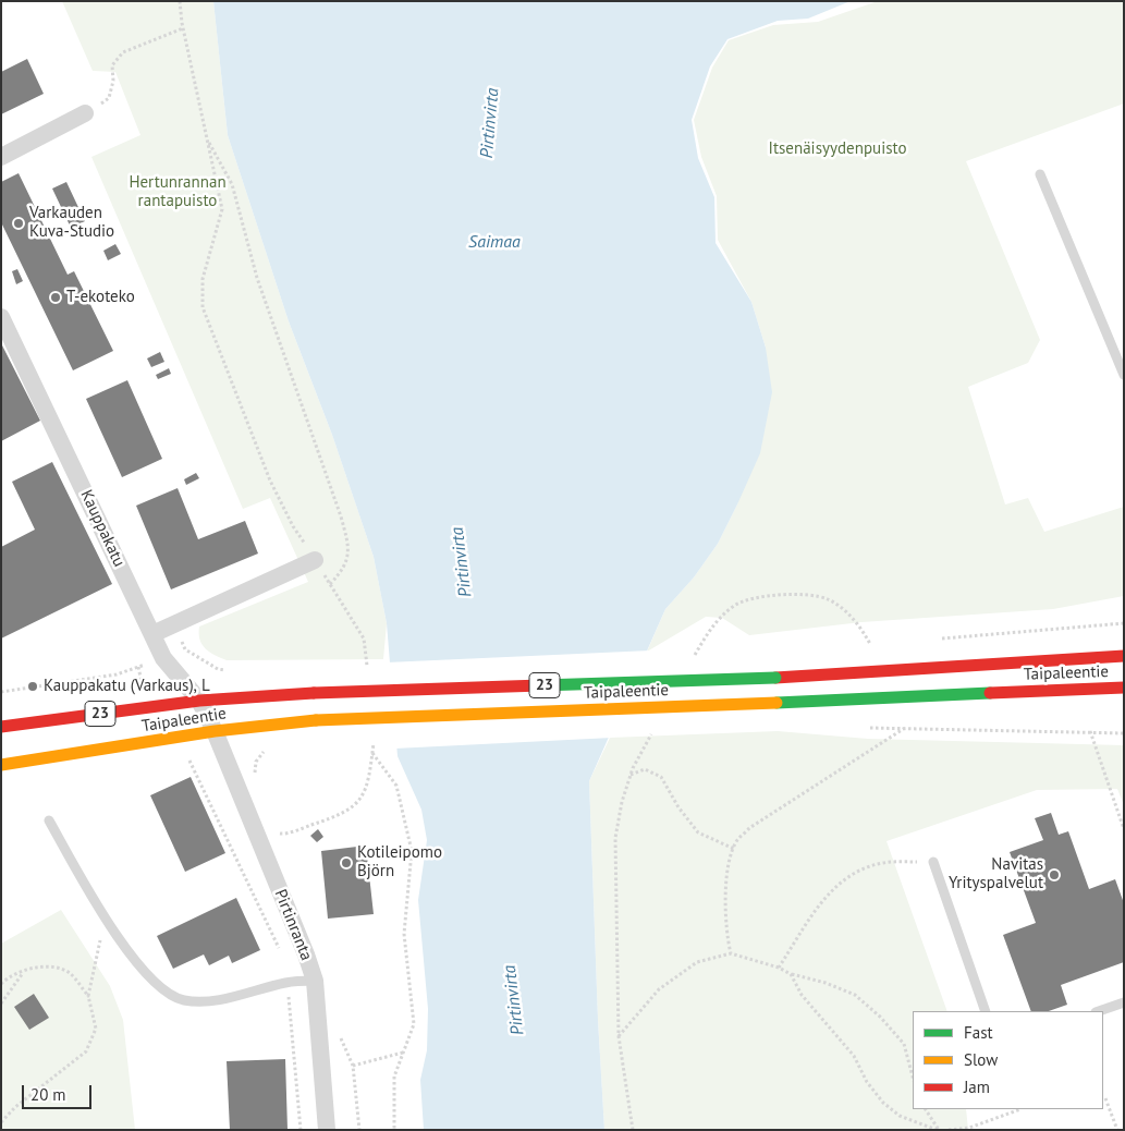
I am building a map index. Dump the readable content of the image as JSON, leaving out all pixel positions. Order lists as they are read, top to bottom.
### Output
{
  "streets": {
    "highway": ["Taipaleentie", "23"],
    "street": ["Kauppakatu", "Pirtinranta"]
  },
  "crossings": [
    ["Kauppakatu", "Taipaleentie"],
    ["Kauppakatu", "Pirtinranta"],
    ["Taipaleentie", "Pirtinranta"]
  ],
  "water": ["Pirtinvirta", "Saimaa"],
  "parks": ["Itsenäisyydenpuisto", "Hertunrannan rantapuisto"],
  "places": [
    "Varkauden Kuva-Studio",
    "T-ekoteko",
    "Kauppakatu (Varkaus), L",
    "Kotileipomo Björn",
    "Navitas Yrityspalvelut"
  ],
  "legend": ["Fast", "Slow", "Jam"],
  "scale_bar": "20 m"
}
